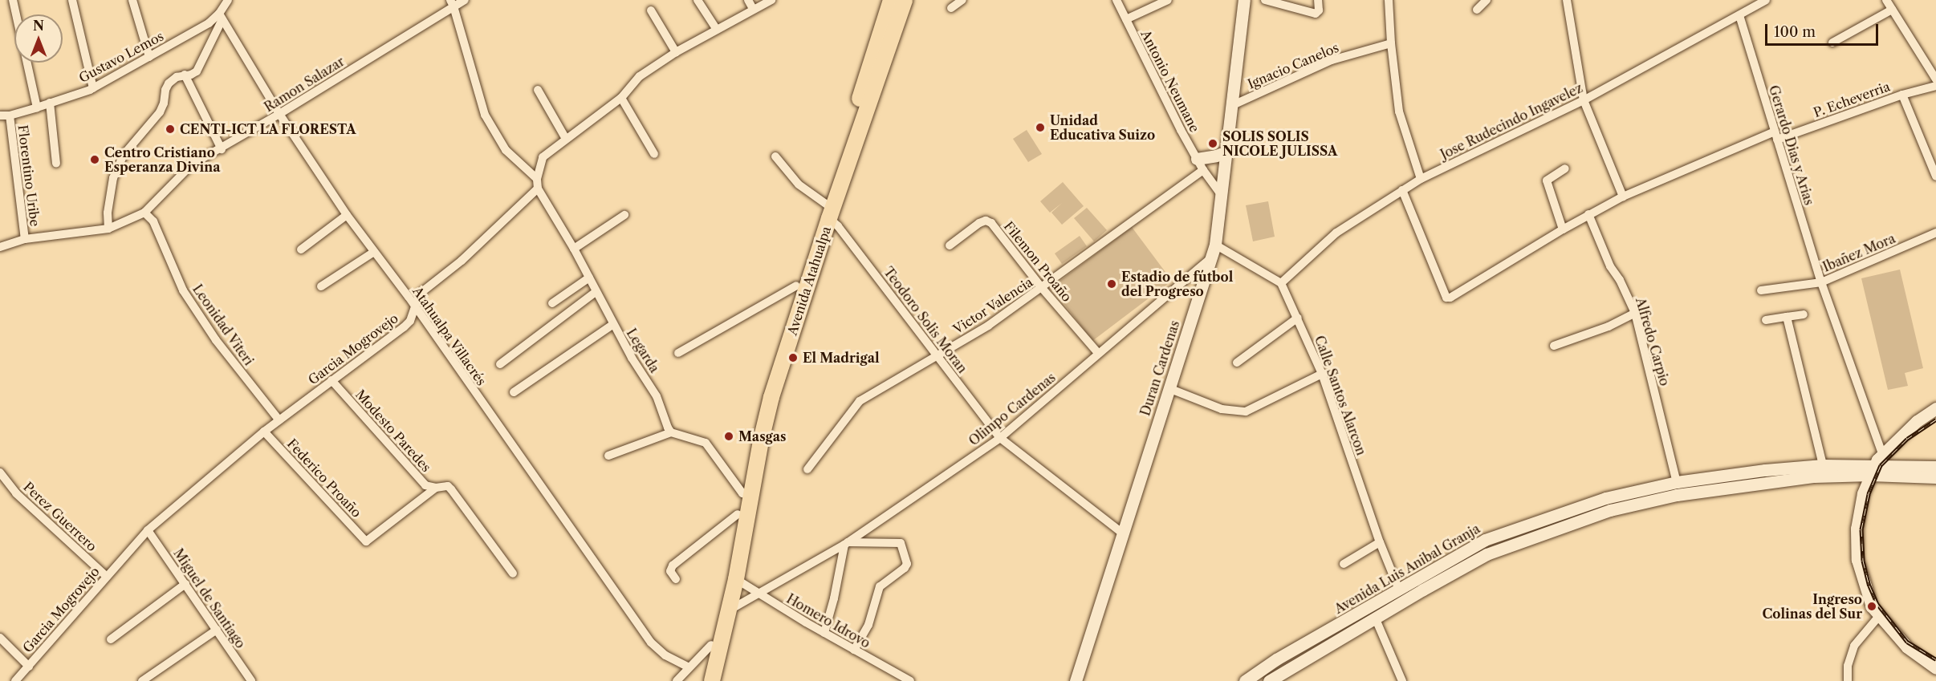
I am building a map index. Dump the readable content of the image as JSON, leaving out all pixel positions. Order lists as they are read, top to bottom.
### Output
{
  "streets": {
    "highway": ["Avenida Atahualpa"],
    "main road": ["Duran Cardenas", "Avenida Luis Anibal Granja"],
    "street": [
      "Gustavo Lemos",
      "Ignacio Canelos",
      "Antonio Neumane",
      "Ramon Salazar",
      "P. Echeverria",
      "Jose Rudecindo Ingavelez",
      "Gerardo Dias y Arias",
      "Florentino Uribe",
      "Ibañez Mora",
      "Filemon Proaño",
      "Victor Valencia",
      "Teodoro Solis Moran",
      "Leonidad Viteri",
      "Atahualpa Villacrés",
      "Alfredo Carpio",
      "Garcia Mogrovejo",
      "Legarda",
      "Calle Santos Alarcon",
      "Olimpo Cardenas",
      "Modesto Paredes",
      "Federico Proaño",
      "Perez Guerrero",
      "Miguel de Santiago",
      "Homero Idrovo"
    ]
  },
  "crossings": [
    ["Gustavo Lemos", "Florentino Uribe"],
    ["Gustavo Lemos", "Atahualpa Villacrés"],
    ["Ignacio Canelos", "Duran Cardenas"],
    ["Antonio Neumane", "Victor Valencia"],
    ["Antonio Neumane", "Duran Cardenas"],
    ["Ramon Salazar", "Florentino Uribe"],
    ["Ramon Salazar", "Leonidad Viteri"],
    ["Ramon Salazar", "Atahualpa Villacrés"],
    ["P. Echeverria", "Jose Rudecindo Ingavelez"],
    ["P. Echeverria", "Gerardo Dias y Arias"],
    ["P. Echeverria", "Alfredo Carpio"],
    ["Jose Rudecindo Ingavelez", "Gerardo Dias y Arias"],
    ["Jose Rudecindo Ingavelez", "Calle Santos Alarcon"],
    ["Gerardo Dias y Arias", "Ibañez Mora"],
    ["Filemon Proaño", "Victor Valencia"],
    ["Filemon Proaño", "Olimpo Cardenas"],
    ["Avenida Atahualpa", "Teodoro Solis Moran"],
    ["Avenida Atahualpa", "Olimpo Cardenas"],
    ["Avenida Atahualpa", "Homero Idrovo"],
    ["Victor Valencia", "Teodoro Solis Moran"],
    ["Teodoro Solis Moran", "Duran Cardenas"],
    ["Teodoro Solis Moran", "Olimpo Cardenas"],
    ["Leonidad Viteri", "Garcia Mogrovejo"],
    ["Atahualpa Villacrés", "Garcia Mogrovejo"],
    ["Alfredo Carpio", "Avenida Luis Anibal Granja"],
    ["Garcia Mogrovejo", "Legarda"],
    ["Garcia Mogrovejo", "Modesto Paredes"],
    ["Garcia Mogrovejo", "Federico Proaño"],
    ["Garcia Mogrovejo", "Perez Guerrero"],
    ["Garcia Mogrovejo", "Miguel de Santiago"],
    ["Duran Cardenas", "Olimpo Cardenas"],
    ["Calle Santos Alarcon", "Avenida Luis Anibal Granja"],
    ["Olimpo Cardenas", "Homero Idrovo"],
    ["Modesto Paredes", "Federico Proaño"]
  ],
  "places": [
    "Unidad Educativa Suizo",
    "CENTI-ICT LA FLORESTA",
    "SOLIS SOLIS NICOLE JULISSA",
    "Centro Cristiano Esperanza Divina",
    "Estadio de fútbol del Progreso",
    "El Madrigal",
    "Masgas",
    "Ingreso Colinas del Sur"
  ],
  "scale_bar": "100 m",
  "north": "top"
}
